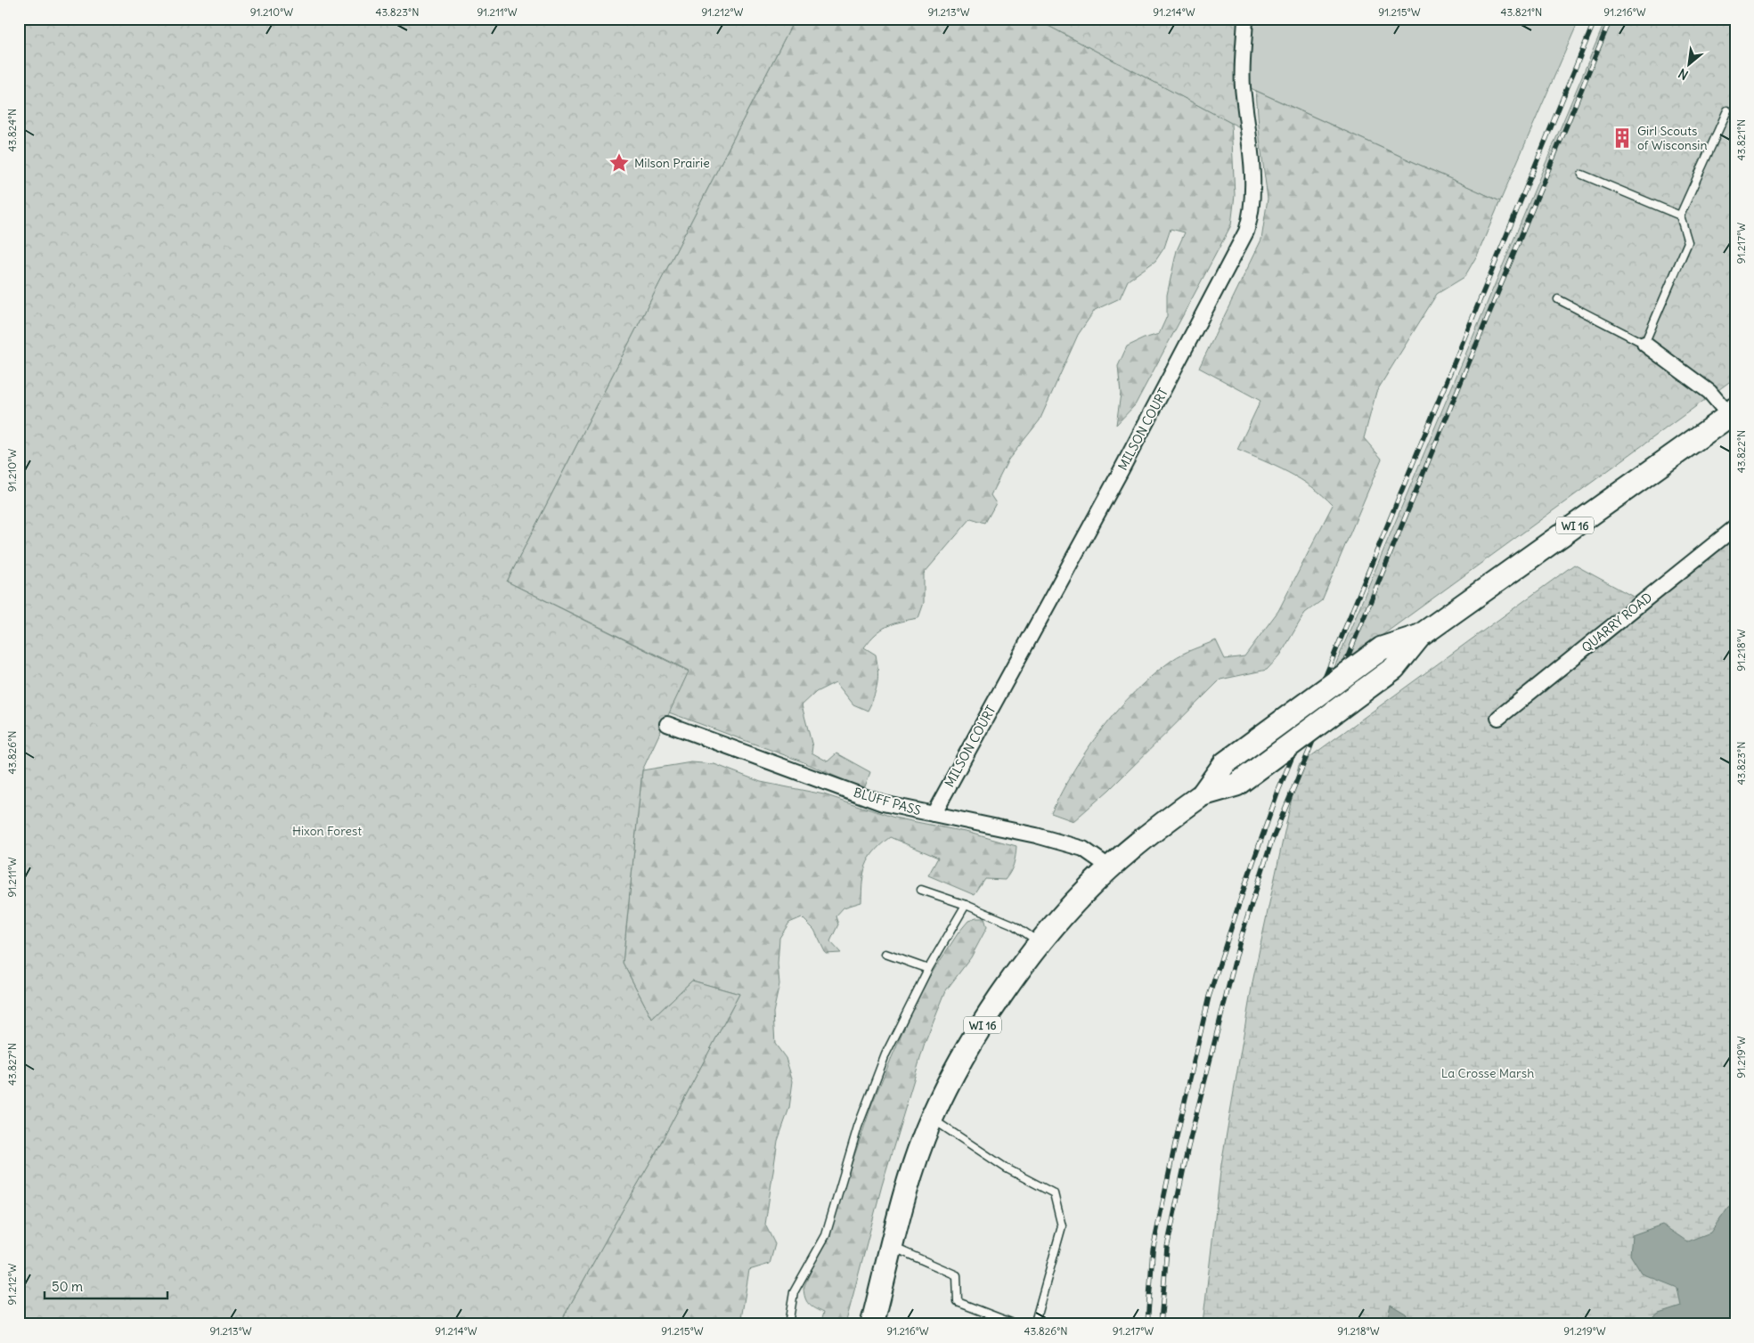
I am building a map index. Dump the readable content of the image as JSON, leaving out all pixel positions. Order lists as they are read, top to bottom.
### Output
{
  "streets": {
    "main road": ["WI 16"],
    "street": ["MILSON COURT", "QUARRY ROAD", "BLUFF PASS"]
  },
  "crossings": [
    ["MILSON COURT", "BLUFF PASS"],
    ["WI 16", "BLUFF PASS"]
  ],
  "parks": ["Hixon Forest", "La Crosse Marsh"],
  "places": {
    "building": ["Girl Scouts of Wisconsin"],
    "place": ["Milson Prairie"]
  },
  "scale_bar": "50 m",
  "north": "bottom left",
  "coordinates": [
    "91.210°W",
    "43.823°N",
    "91.211°W",
    "91.212°W",
    "91.213°W",
    "91.214°W",
    "91.215°W",
    "43.821°N",
    "91.216°W",
    "43.824°N",
    "91.217°W",
    "43.822°N",
    "91.218°W",
    "43.826°N",
    "91.219°W",
    "43.827°N"
  ]
}
